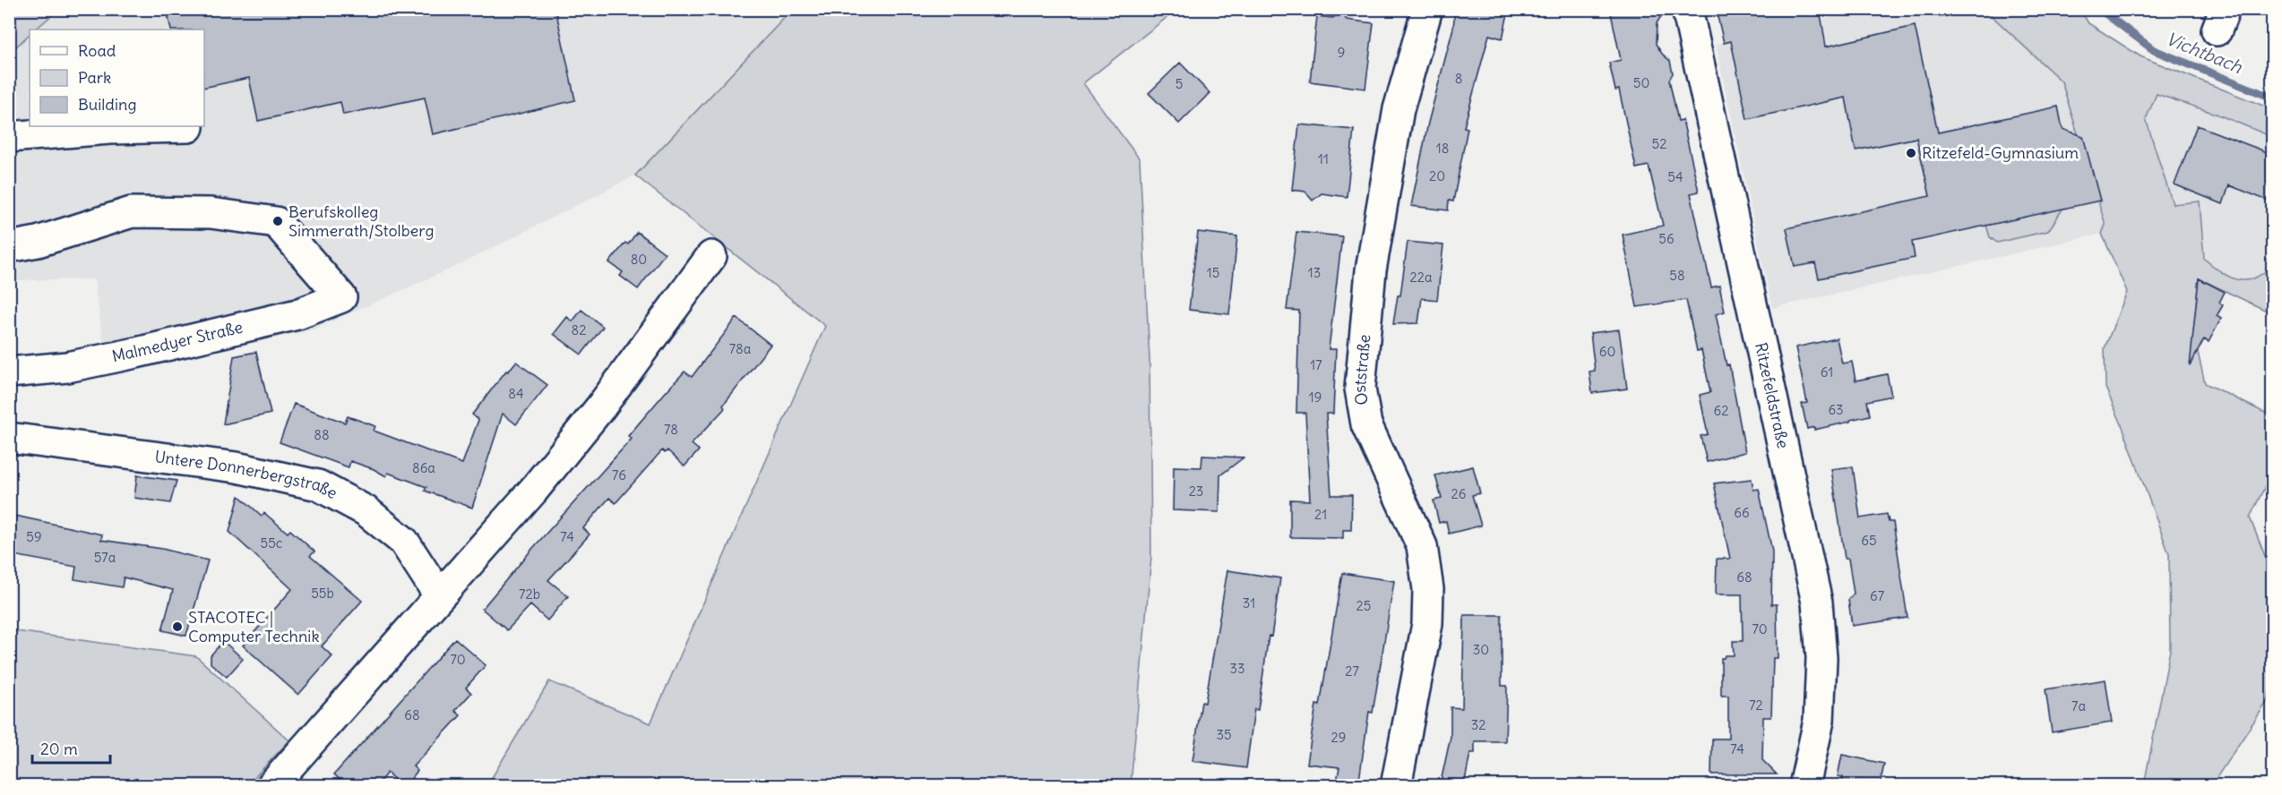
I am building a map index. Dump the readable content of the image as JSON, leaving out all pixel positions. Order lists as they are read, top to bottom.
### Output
{
  "streets": {
    "street": [
      "Malmedyer Straße",
      "Oststraße",
      "Ritzefeldstraße",
      "Untere Donnerbergstraße"
    ]
  },
  "water": ["Vichtbach"],
  "places": ["Ritzefeld-Gymnasium", "Berufskolleg Simmerath/Stolberg", "STACOTEC | Computer Technik"],
  "house_numbers": [
    "9",
    "8",
    "50",
    "5",
    "52",
    "18",
    "11",
    "20",
    "54",
    "56",
    "80",
    "15",
    "13",
    "58",
    "22a",
    "82",
    "78a",
    "60",
    "17",
    "61",
    "84",
    "19",
    "63",
    "62",
    "78",
    "88",
    "86a",
    "76",
    "23",
    "26",
    "66",
    "21",
    "59",
    "74",
    "65",
    "55c",
    "57a",
    "68",
    "55b",
    "72b",
    "67",
    "31",
    "25",
    "70",
    "30",
    "70",
    "33",
    "27",
    "72",
    "7a",
    "68",
    "32",
    "35",
    "29",
    "74"
  ],
  "legend": ["Road", "Park", "Building"],
  "scale_bar": "20 m"
}
